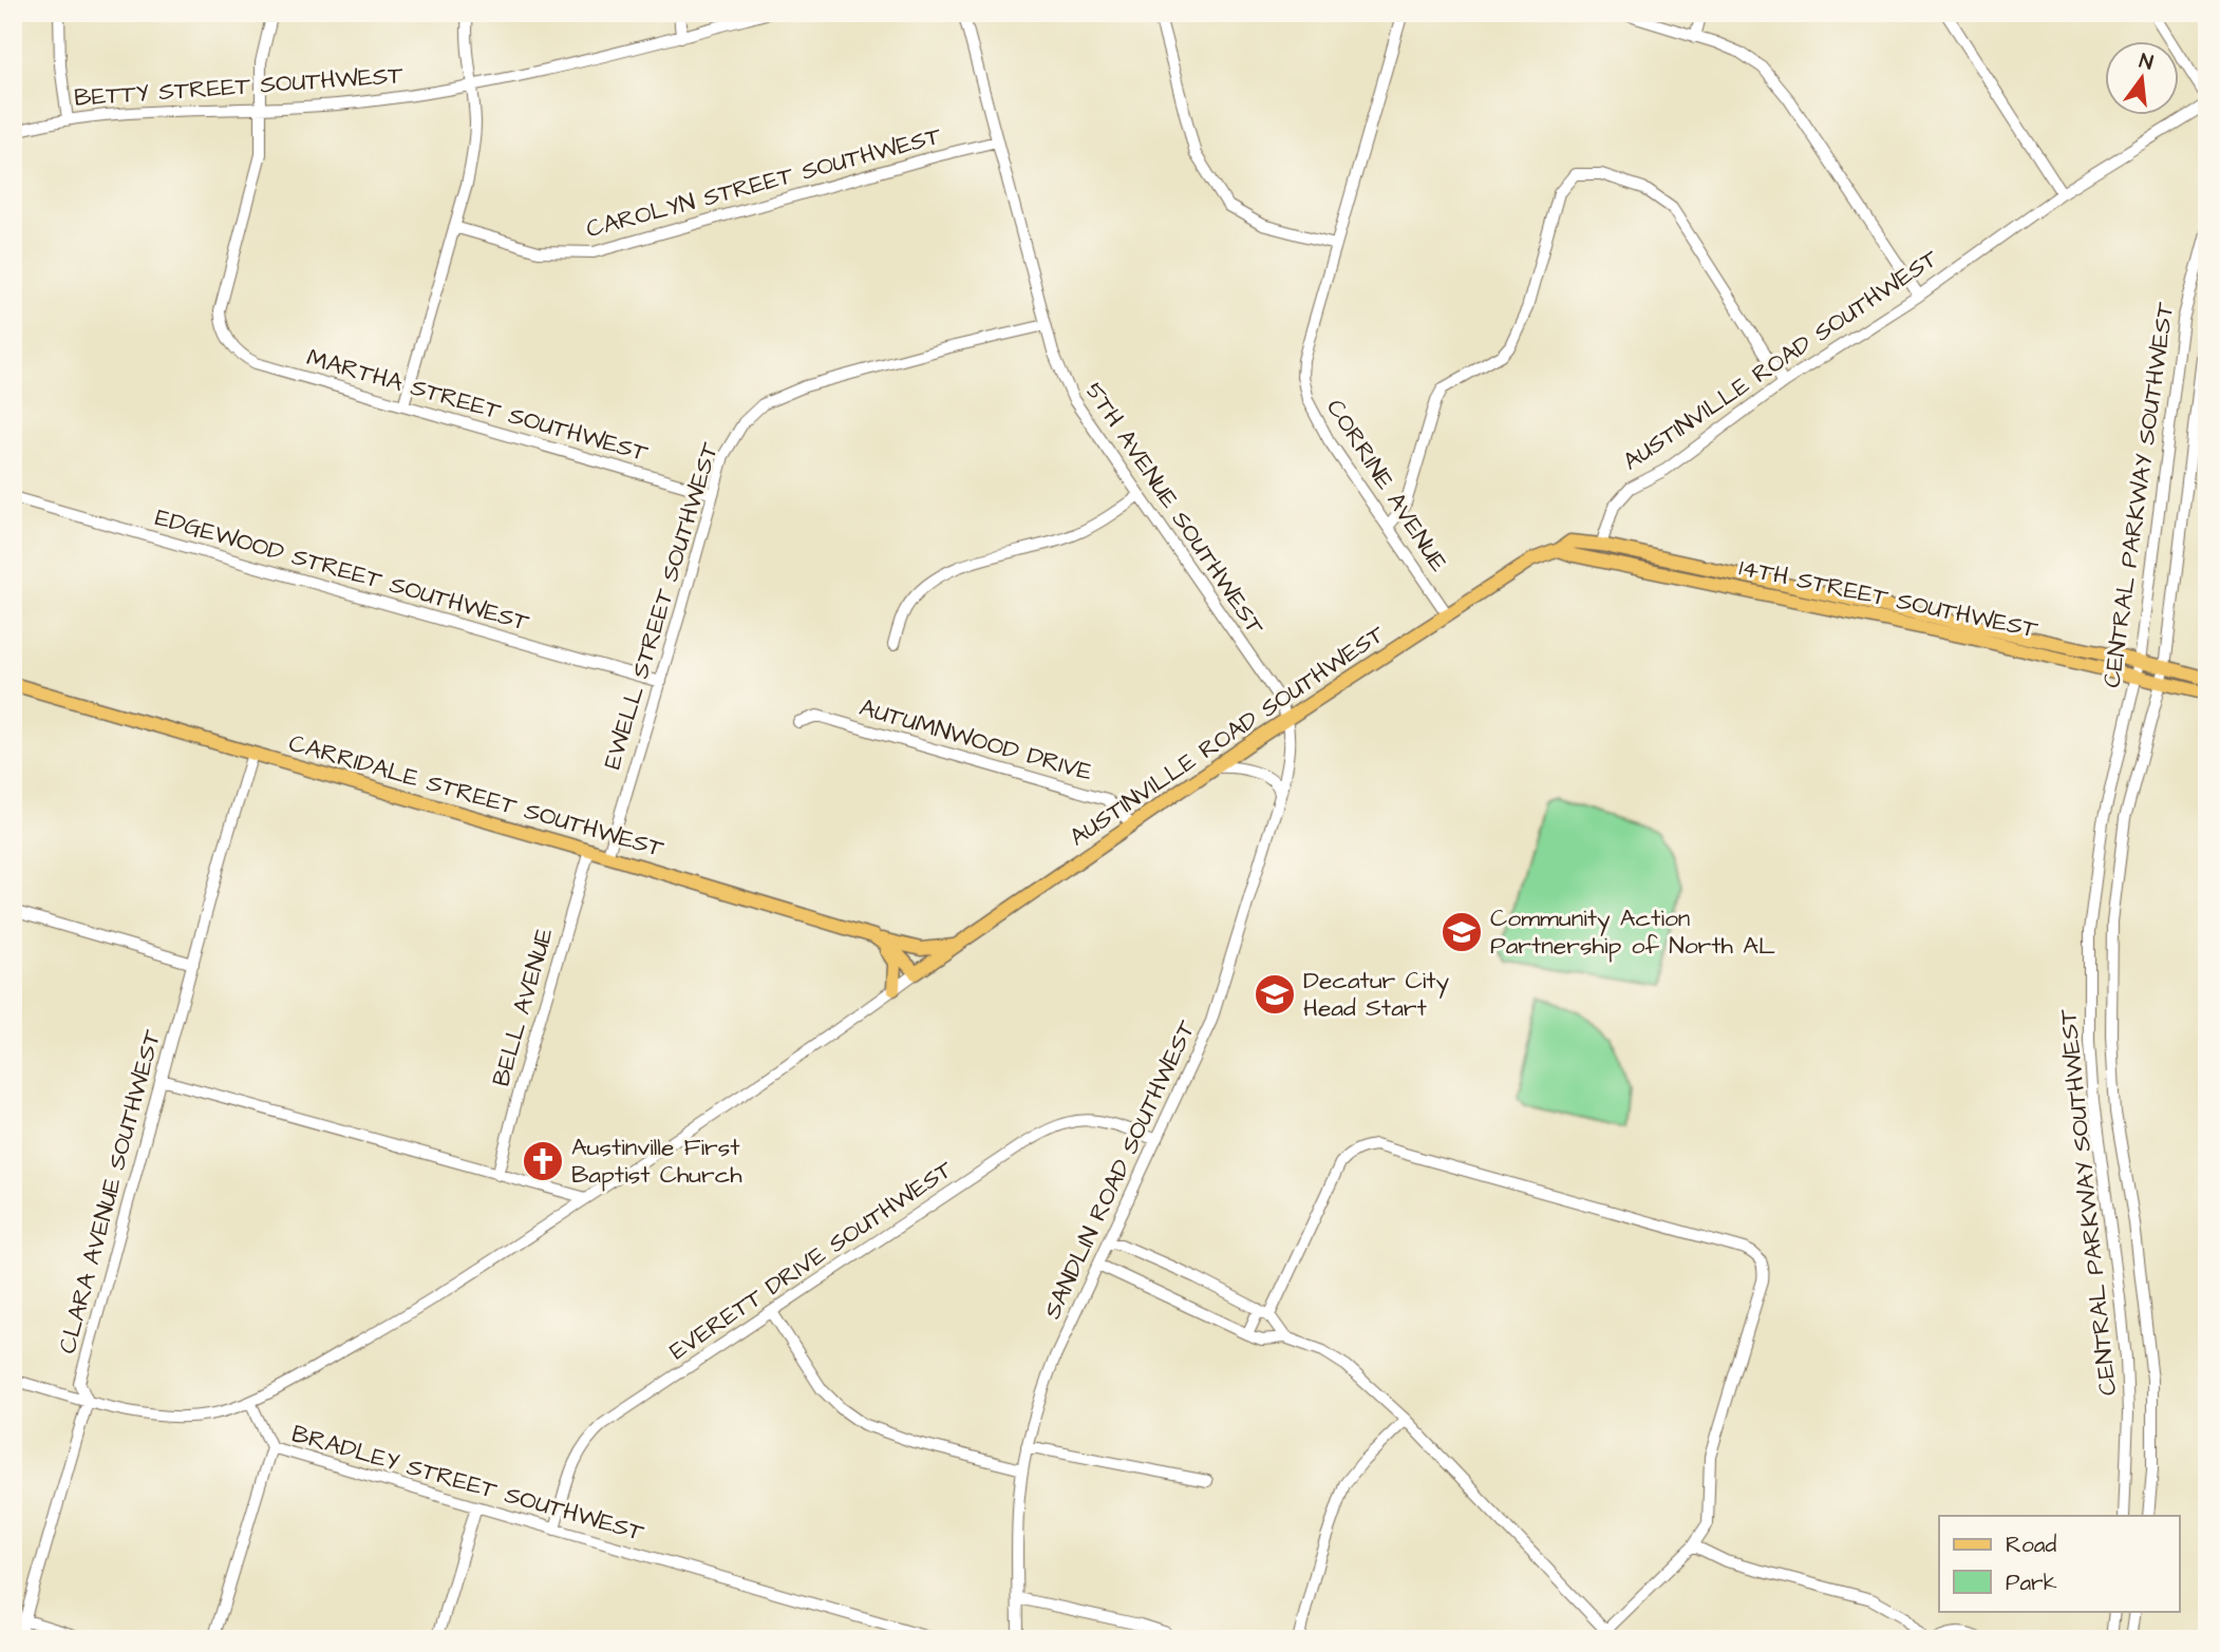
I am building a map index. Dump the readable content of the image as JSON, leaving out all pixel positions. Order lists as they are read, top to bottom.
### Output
{
  "streets": {
    "main road": ["AUSTINVILLE ROAD SOUTHWEST", "14TH STREET SOUTHWEST", "CARRIDALE STREET SOUTHWEST"],
    "street": [
      "BETTY STREET SOUTHWEST",
      "CAROLYN STREET SOUTHWEST",
      "MARTHA STREET SOUTHWEST",
      "CORRINE AVENUE",
      "CENTRAL PARKWAY SOUTHWEST",
      "5TH AVENUE SOUTHWEST",
      "EDGEWOOD STREET SOUTHWEST",
      "EWELL STREET SOUTHWEST",
      "AUTUMNWOOD DRIVE",
      "BELL AVENUE",
      "SANDLIN ROAD SOUTHWEST",
      "CLARA AVENUE SOUTHWEST",
      "EVERETT DRIVE SOUTHWEST",
      "BRADLEY STREET SOUTHWEST"
    ]
  },
  "crossings": [
    ["BETTY STREET SOUTHWEST", "MARTHA STREET SOUTHWEST"],
    ["CAROLYN STREET SOUTHWEST", "5TH AVENUE SOUTHWEST"],
    ["AUSTINVILLE ROAD SOUTHWEST", "CORRINE AVENUE"],
    ["AUSTINVILLE ROAD SOUTHWEST", "5TH AVENUE SOUTHWEST"],
    ["AUSTINVILLE ROAD SOUTHWEST", "14TH STREET SOUTHWEST"],
    ["AUSTINVILLE ROAD SOUTHWEST", "AUTUMNWOOD DRIVE"],
    ["AUSTINVILLE ROAD SOUTHWEST", "CARRIDALE STREET SOUTHWEST"],
    ["AUSTINVILLE ROAD SOUTHWEST", "SANDLIN ROAD SOUTHWEST"],
    ["AUSTINVILLE ROAD SOUTHWEST", "BRADLEY STREET SOUTHWEST"],
    ["MARTHA STREET SOUTHWEST", "EWELL STREET SOUTHWEST"],
    ["CENTRAL PARKWAY SOUTHWEST", "14TH STREET SOUTHWEST"],
    ["5TH AVENUE SOUTHWEST", "EWELL STREET SOUTHWEST"],
    ["5TH AVENUE SOUTHWEST", "SANDLIN ROAD SOUTHWEST"],
    ["EDGEWOOD STREET SOUTHWEST", "EWELL STREET SOUTHWEST"],
    ["EWELL STREET SOUTHWEST", "CARRIDALE STREET SOUTHWEST"],
    ["CARRIDALE STREET SOUTHWEST", "BELL AVENUE"],
    ["CARRIDALE STREET SOUTHWEST", "CLARA AVENUE SOUTHWEST"],
    ["SANDLIN ROAD SOUTHWEST", "EVERETT DRIVE SOUTHWEST"],
    ["EVERETT DRIVE SOUTHWEST", "BRADLEY STREET SOUTHWEST"]
  ],
  "places": {
    "school or university": ["Community Action Partnership of North AL", "Decatur City Head Start"],
    "church": ["Austinville First Baptist Church"]
  },
  "legend": ["Road", "Park"],
  "north": "top"
}
